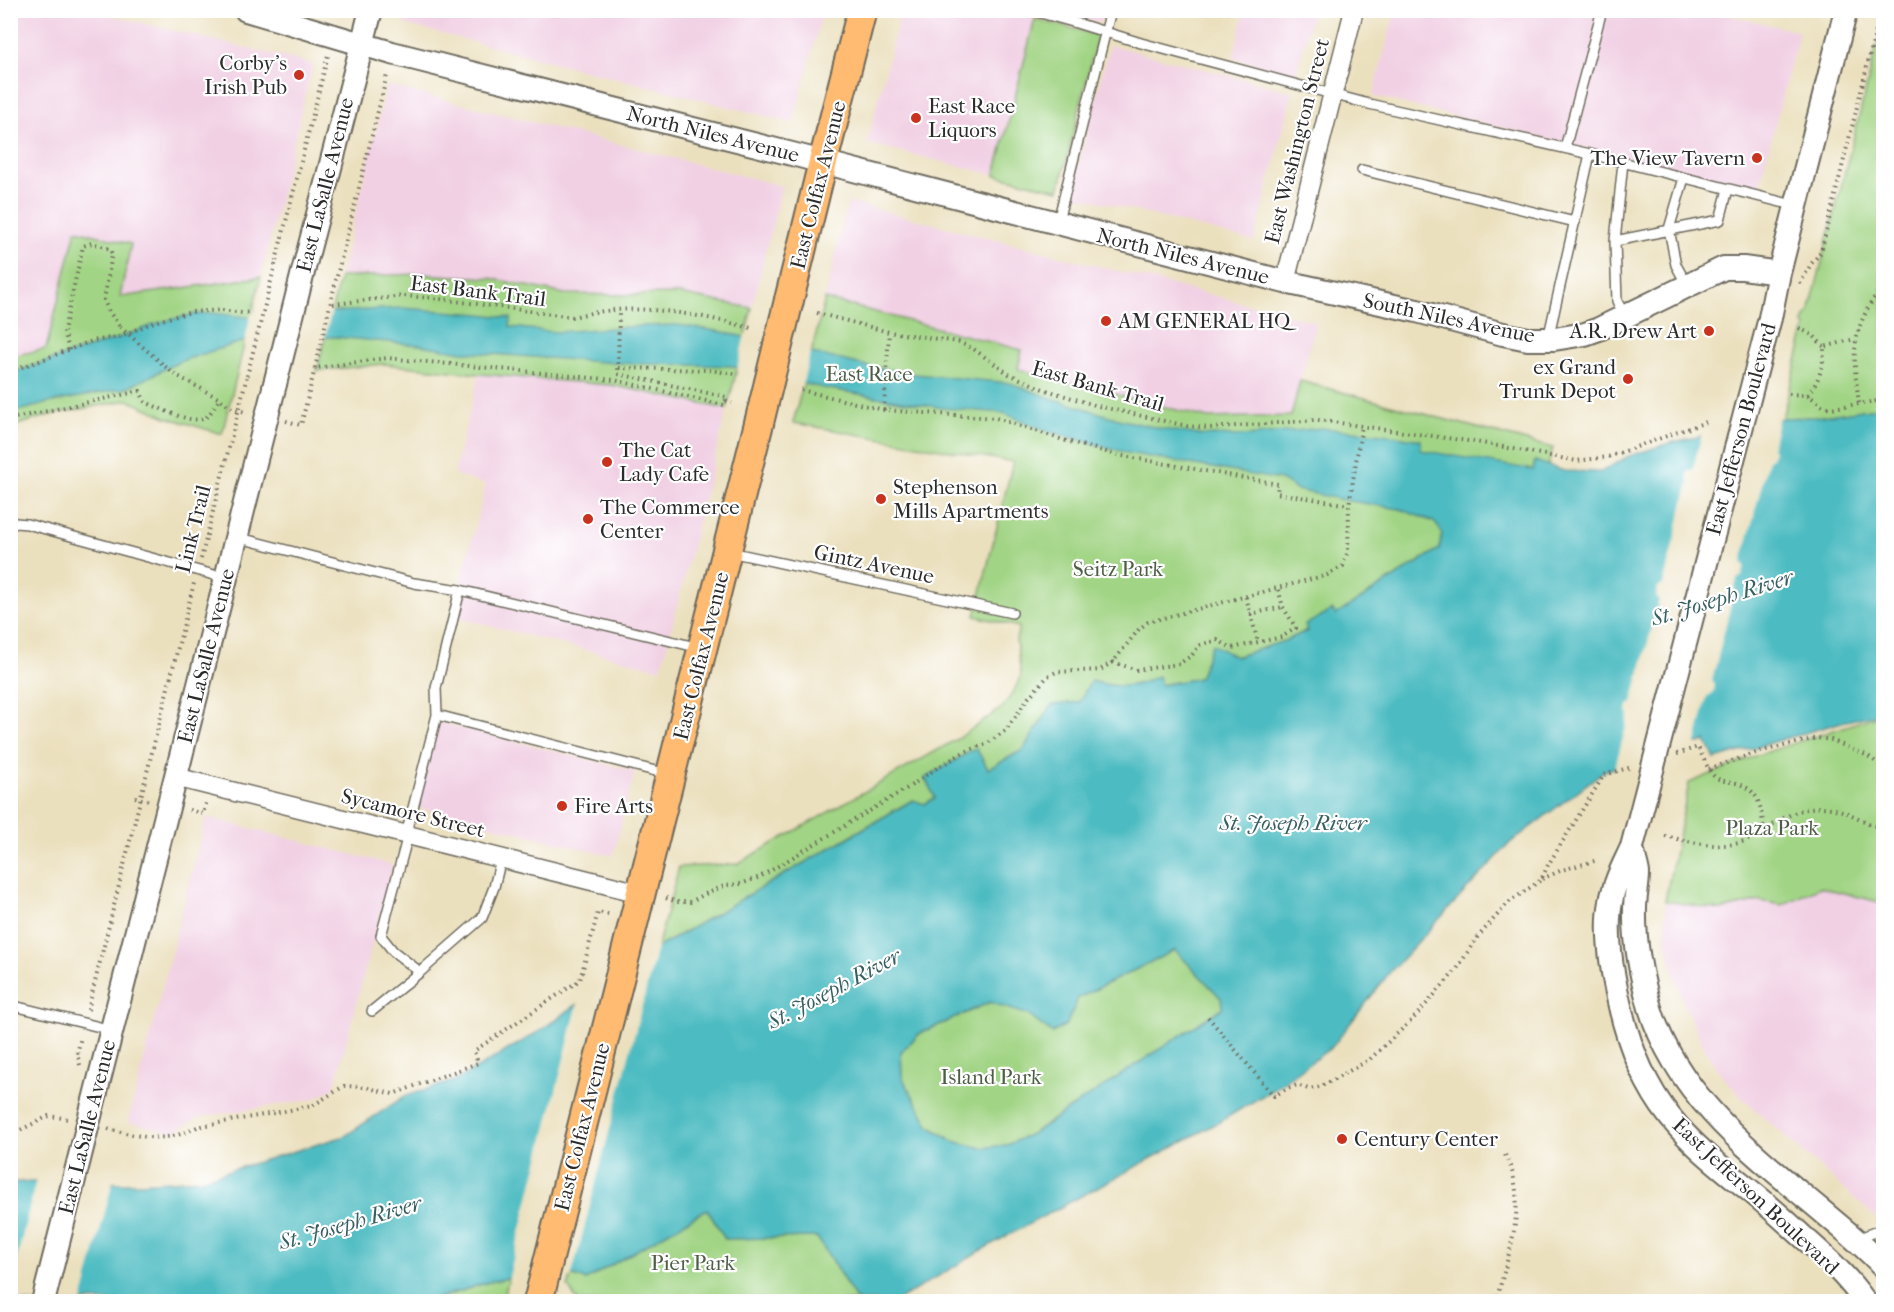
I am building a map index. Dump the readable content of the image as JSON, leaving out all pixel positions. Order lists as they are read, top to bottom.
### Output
{
  "streets": {
    "main road": ["East Colfax Avenue"],
    "street": [
      "North Niles Avenue",
      "East Washington Street",
      "East LaSalle Avenue",
      "South Niles Avenue",
      "East Jefferson Boulevard",
      "Sycamore Street"
    ],
    "lane": ["Gintz Avenue"],
    "path": ["East Bank Trail", "Link Trail"]
  },
  "crossings": [
    ["North Niles Avenue", "East Washington Street"],
    ["North Niles Avenue", "East LaSalle Avenue"],
    ["North Niles Avenue", "East Colfax Avenue"],
    ["North Niles Avenue", "South Niles Avenue"],
    ["North Niles Avenue", "Link Trail"],
    ["East Washington Street", "South Niles Avenue"],
    ["East LaSalle Avenue", "Sycamore Street"],
    ["East Colfax Avenue", "Gintz Avenue"],
    ["East Colfax Avenue", "Sycamore Street"],
    ["South Niles Avenue", "East Jefferson Boulevard"]
  ],
  "water": ["St. Joseph River"],
  "parks": [
    "East Race",
    "Seitz Park",
    "Plaza Park",
    "Island Park",
    "Pier Park"
  ],
  "places": [
    "Corby's Irish Pub",
    "East Race Liquors",
    "The View Tavern",
    "AM GENERAL HQ",
    "A.R. Drew Art",
    "ex Grand Trunk Depot",
    "The Cat Lady Cafe",
    "Stephenson Mills Apartments",
    "The Commerce Center",
    "Fire Arts",
    "Century Center"
  ]
}
